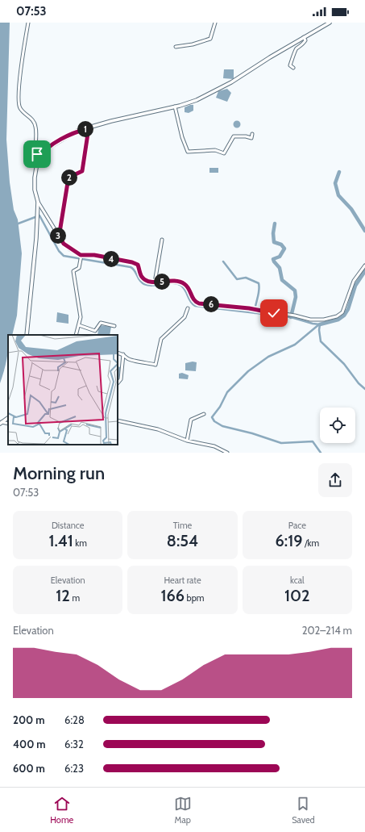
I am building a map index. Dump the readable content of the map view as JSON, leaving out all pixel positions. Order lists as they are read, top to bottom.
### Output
{
  "page": {
    "status": "07:53",
    "pins": [
      "1",
      "2",
      "3",
      "4",
      "5",
      "6"
    ],
    "heading": ["Morning run", "07:53"],
    "stats": [
      ["Distance", "1.41 km"],
      ["Time", "8:54"],
      ["Pace", "6:19 /km"],
      ["Elevation", "12 m"],
      ["Heart rate", "166 bpm"],
      ["kcal", "102"]
    ],
    "chart": ["Elevation", "202–214 m"],
    "list": [
      {
        "name": "200 m",
        "note": "6:28"
      },
      {
        "name": "400 m",
        "note": "6:32"
      },
      {
        "name": "600 m",
        "note": "6:23"
      }
    ],
    "tabs": ["Home", "Map", "Saved"]
  }
}
